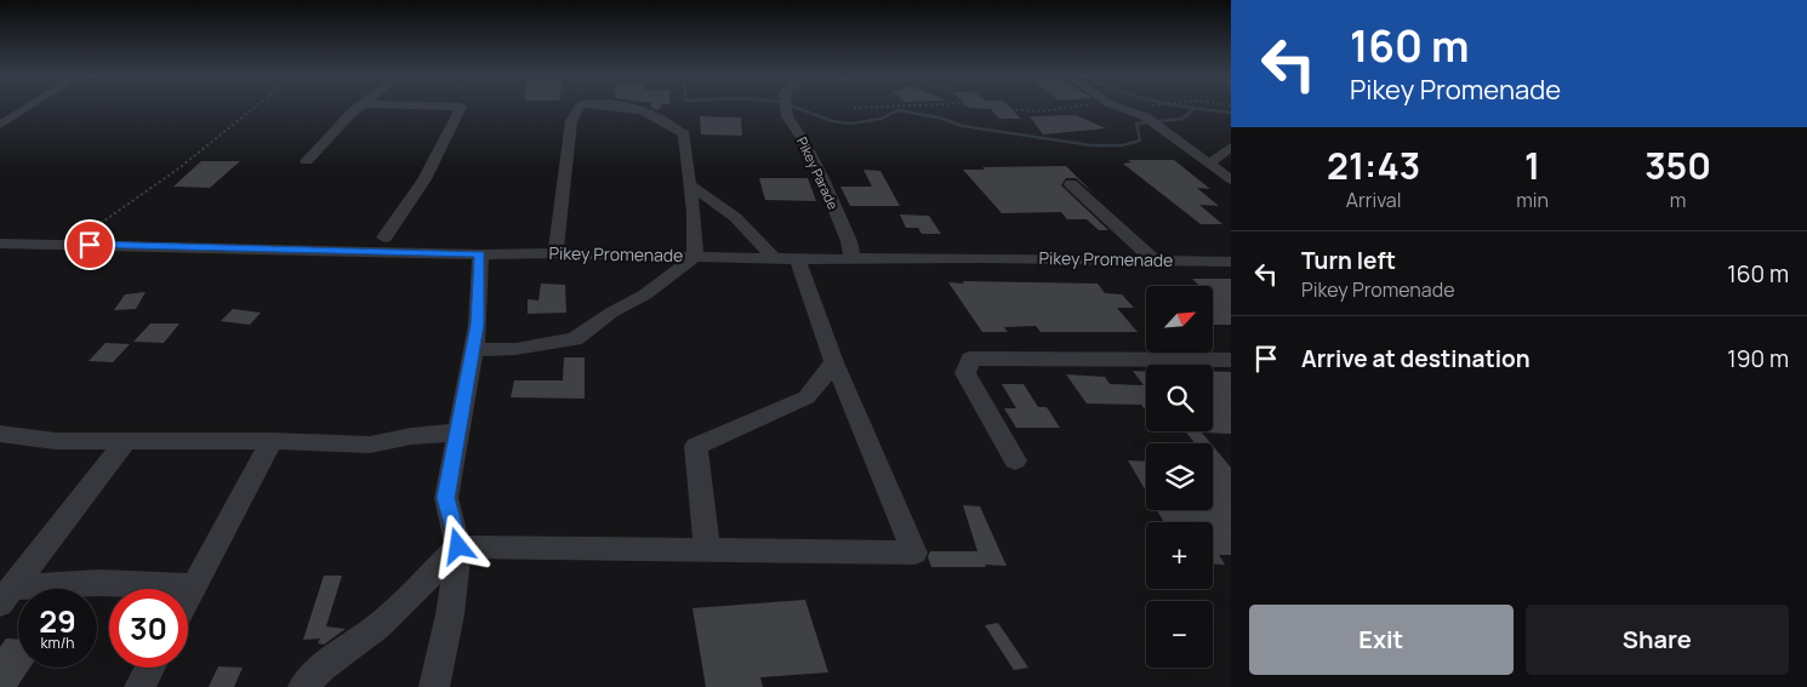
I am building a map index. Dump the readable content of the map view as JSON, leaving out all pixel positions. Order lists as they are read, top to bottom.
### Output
{
  "streets": {
    "street": ["Pikey Parade", "Pikey Promenade"]
  },
  "crossings": [
    ["Pikey Parade", "Pikey Promenade"]
  ],
  "north": "top right",
  "page": {
    "turn": ["160 m", "Pikey Promenade"],
    "eta": [
      "21:43",
      "Arrival",
      "1",
      "min",
      "350",
      "m"
    ],
    "list": [
      {
        "name": "Turn left",
        "note": "Pikey Promenade",
        "value": "160 m"
      },
      {
        "name": "Arrive at destination",
        "value": "190 m"
      }
    ],
    "map_buttons": ["+", "−"],
    "speed": "29 km/h",
    "limit": "30",
    "buttons": ["Exit", "Share"]
  }
}
